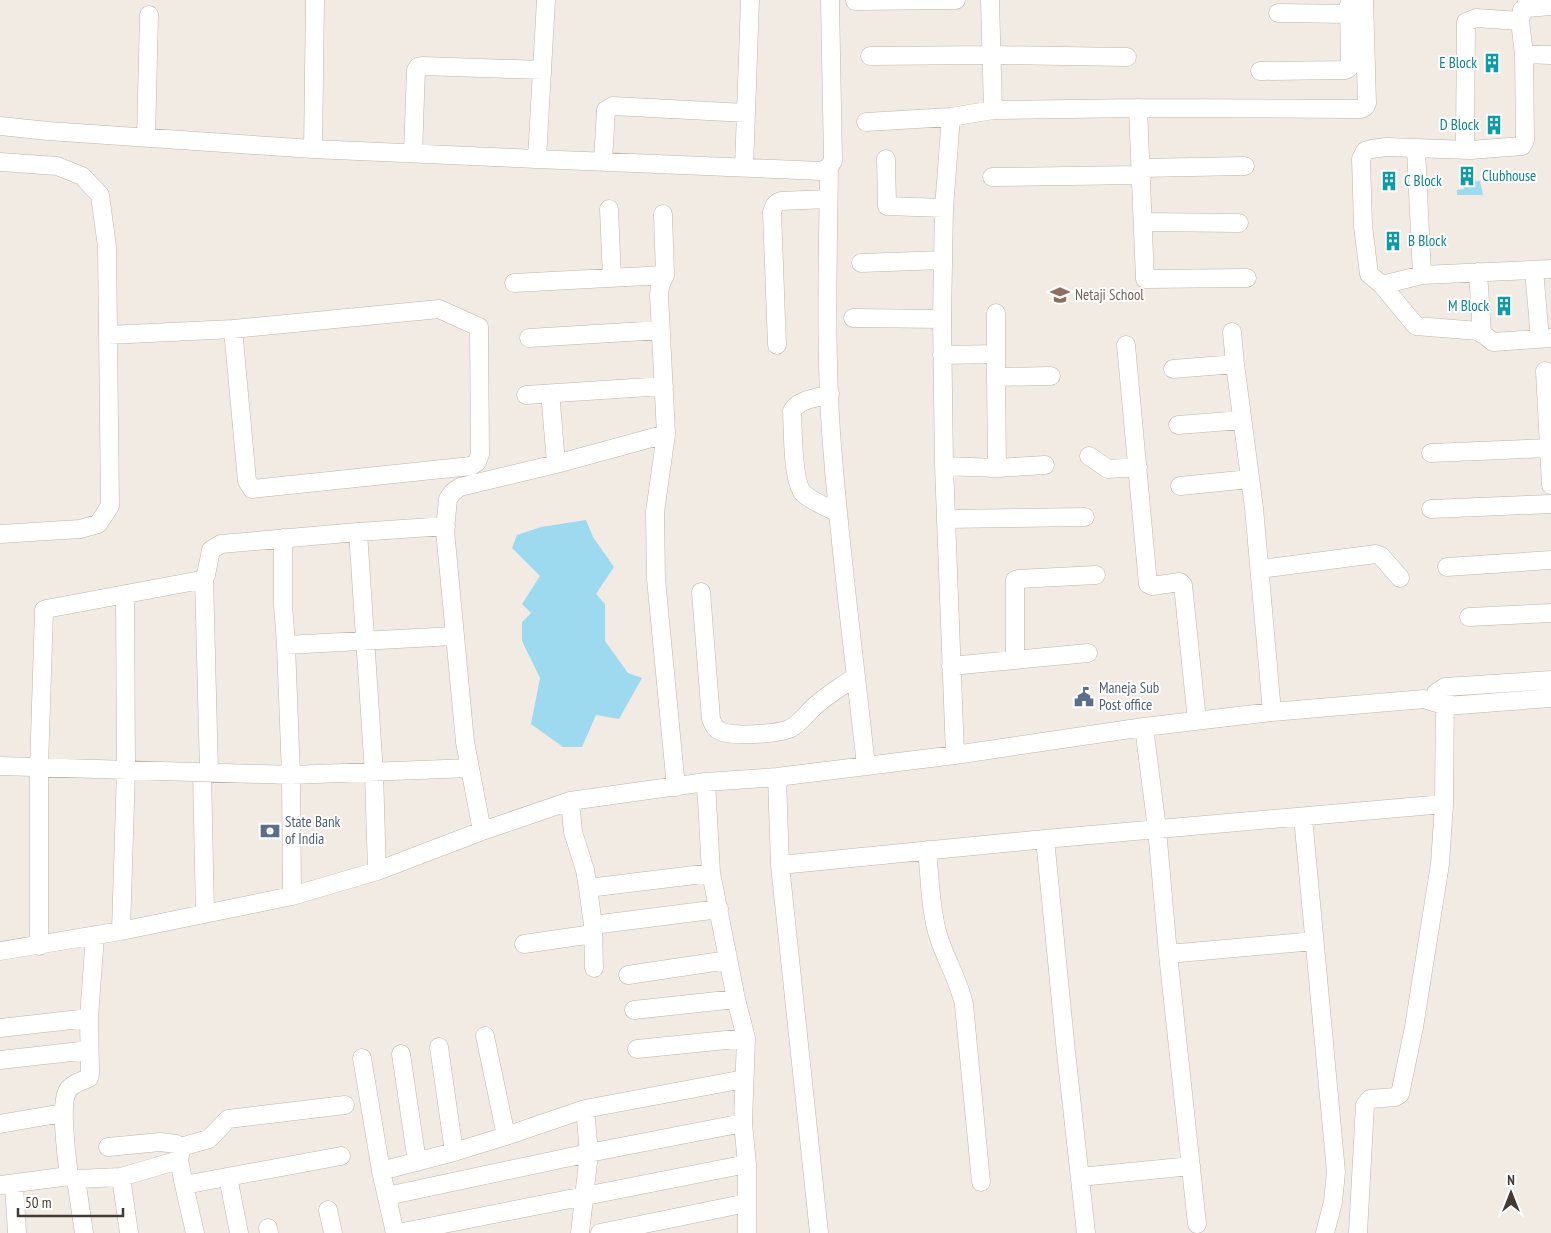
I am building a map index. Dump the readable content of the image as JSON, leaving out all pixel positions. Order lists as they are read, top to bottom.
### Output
{
  "places": {
    "building": [
      "E Block",
      "D Block",
      "Clubhouse",
      "C Block",
      "B Block",
      "M Block"
    ],
    "school or university": ["Netaji School"],
    "public building": ["Maneja Sub Post office"],
    "bank": ["State Bank of India"]
  },
  "scale_bar": "50 m",
  "north": "top"
}
